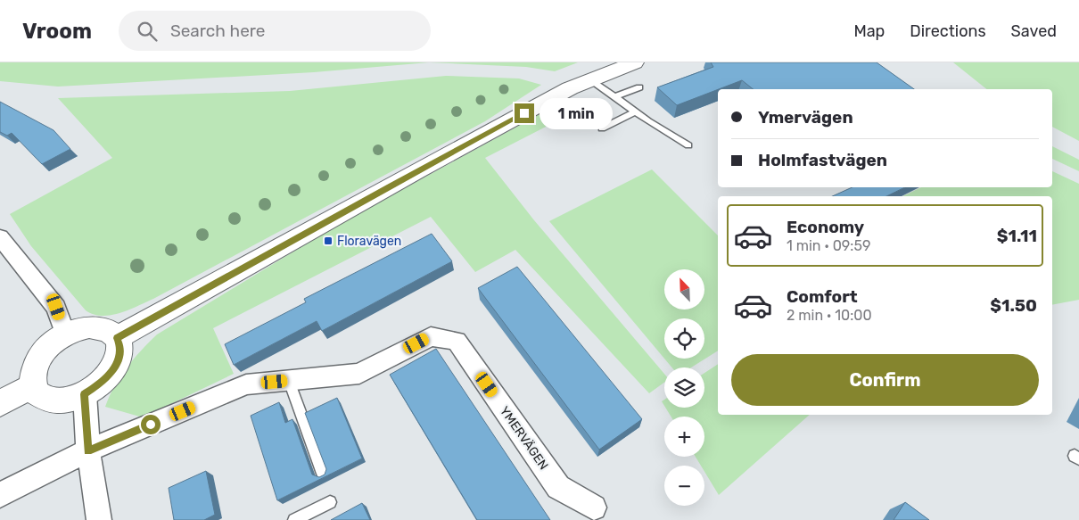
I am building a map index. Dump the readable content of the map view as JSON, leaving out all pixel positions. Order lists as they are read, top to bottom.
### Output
{
  "streets": {
    "street": ["YMERVÄGEN"]
  },
  "places": {
    "transit": ["Floravägen"]
  },
  "north": "top left",
  "page": {
    "header": "Vroom",
    "search": "Search here",
    "nav": ["Map", "Directions", "Saved"],
    "banner": ["Ymervägen", "Holmfastvägen"],
    "bubble": "1 min",
    "list": [
      {
        "name": "Economy",
        "note": "1 min · 09:59",
        "value": "$1.11"
      },
      {
        "name": "Comfort",
        "note": "2 min · 10:00",
        "value": "$1.50"
      }
    ],
    "map_buttons": ["+", "−"],
    "buttons": "Confirm"
  }
}
